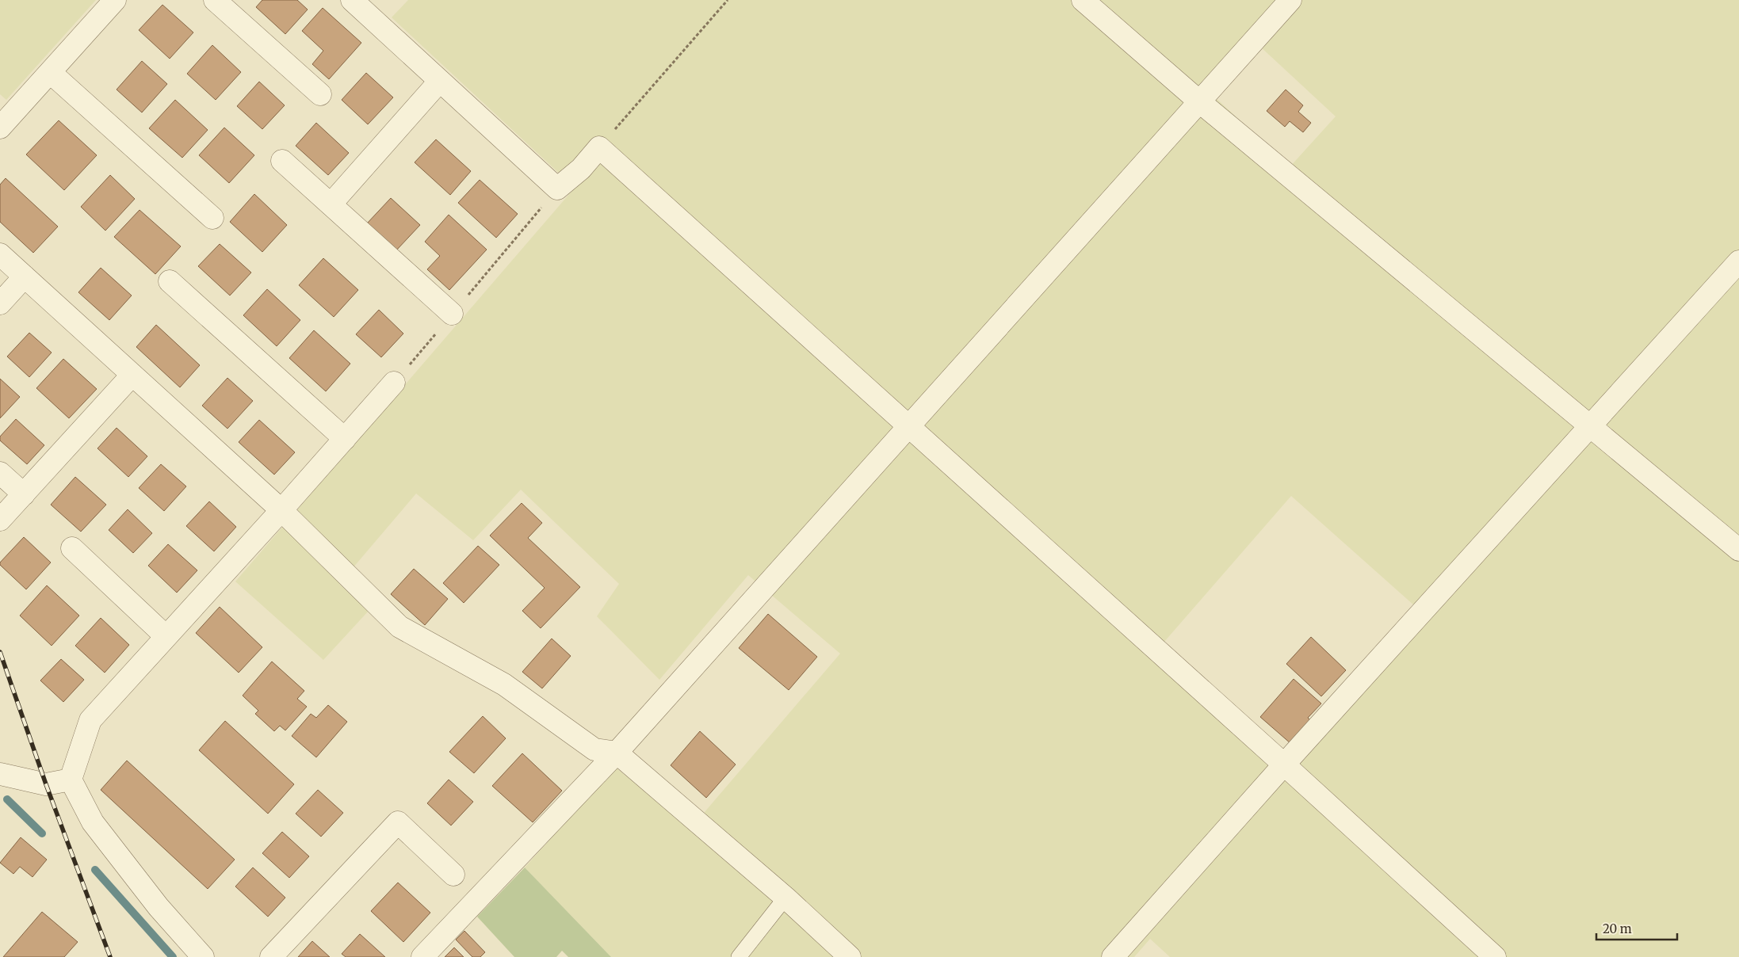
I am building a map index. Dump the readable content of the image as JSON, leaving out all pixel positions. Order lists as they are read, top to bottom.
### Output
{
  "scale_bar": "20 m"
}
